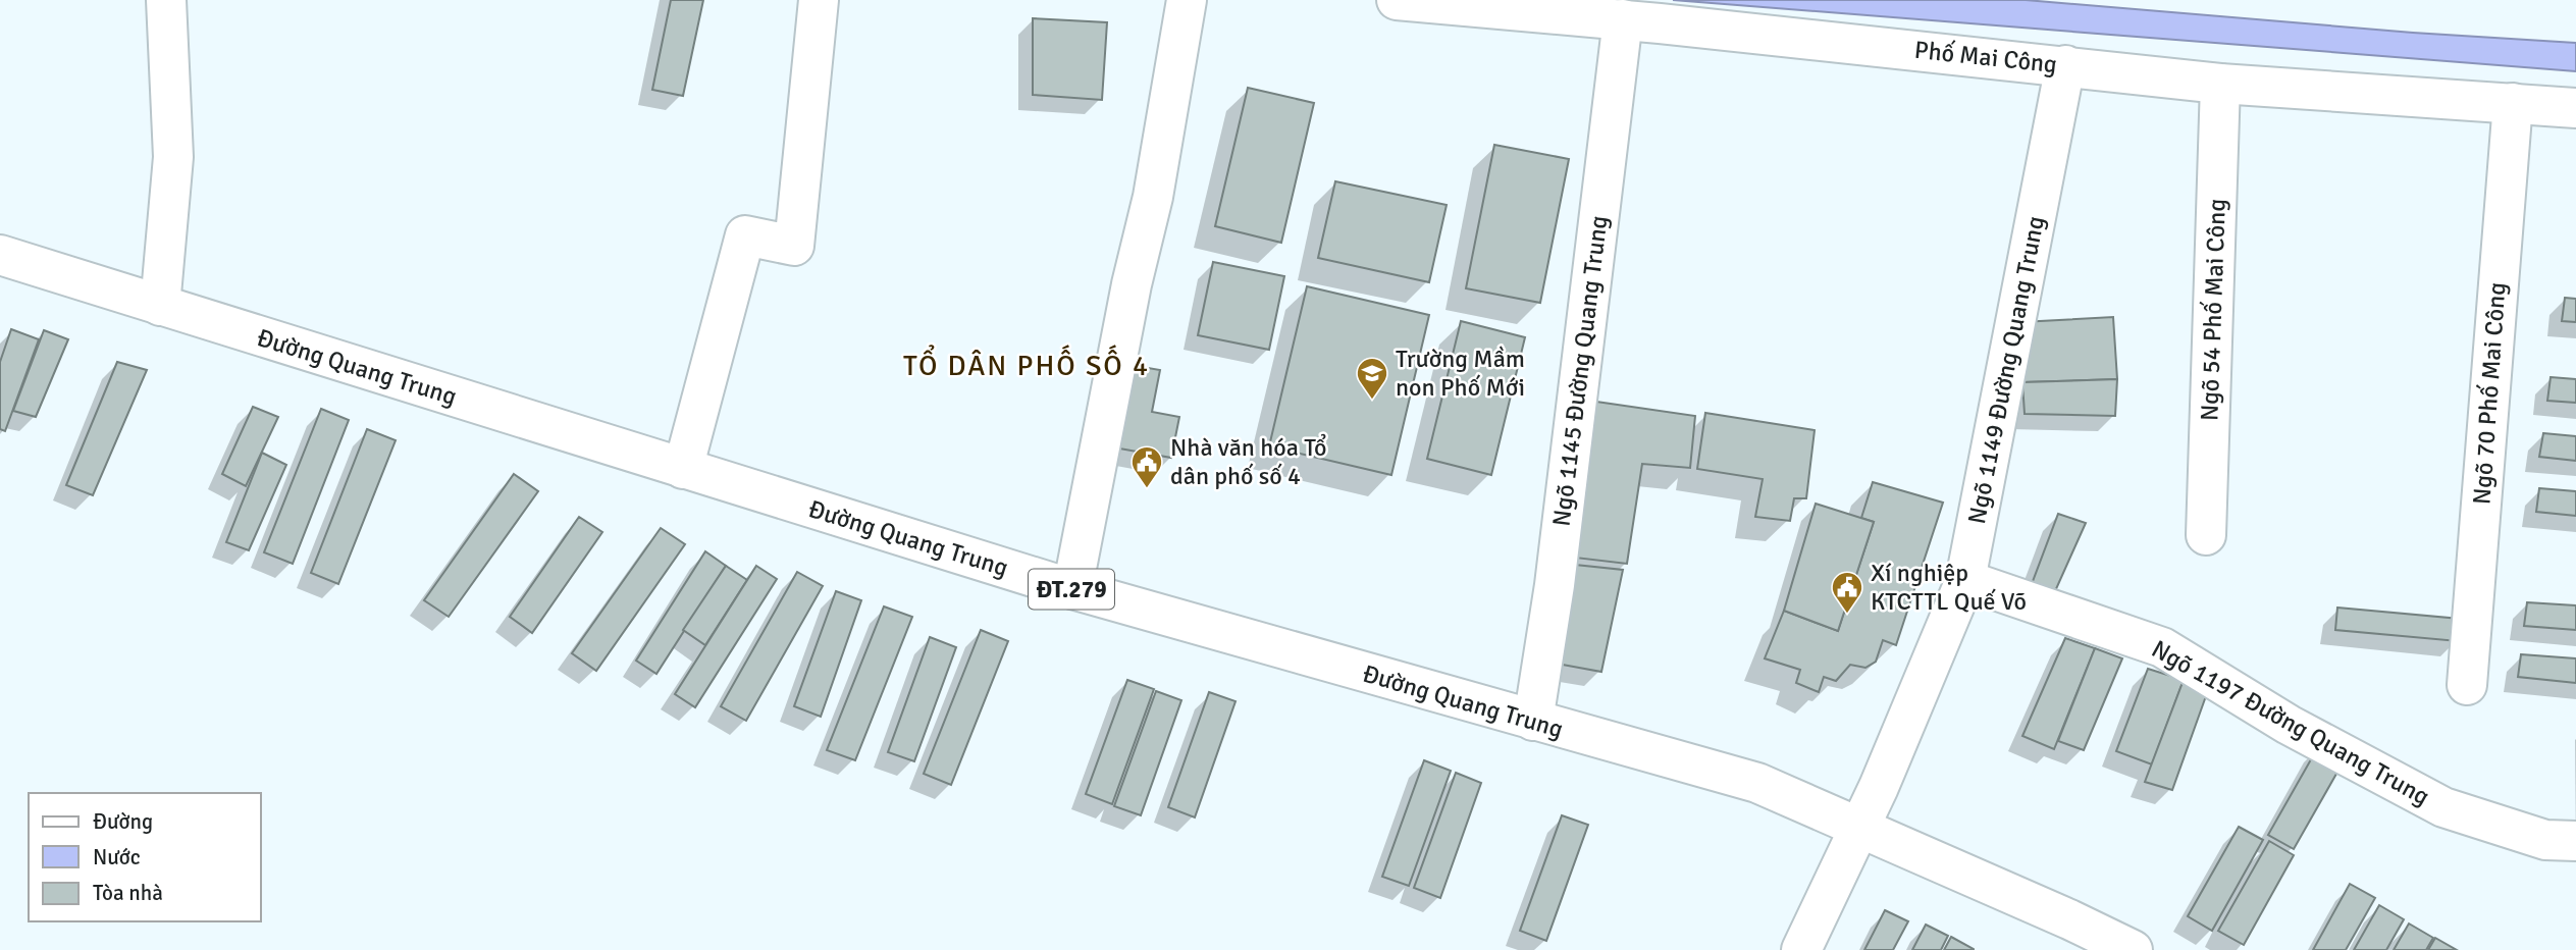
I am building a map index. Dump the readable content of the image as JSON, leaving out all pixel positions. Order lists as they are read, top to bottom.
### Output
{
  "streets": {
    "street": [
      "Phố Mai Công",
      "Ngõ 54 Phố Mai Công",
      "Đường Quang Trung",
      "Ngõ 1149 Đường Quang Trung",
      "Ngõ 1145 Đường Quang Trung",
      "Ngõ 70 Phố Mai Công",
      "ĐT.279",
      "Ngõ 1197 Đường Quang Trung"
    ]
  },
  "crossings": [
    ["Phố Mai Công", "Ngõ 54 Phố Mai Công"],
    ["Phố Mai Công", "Ngõ 1149 Đường Quang Trung"],
    ["Phố Mai Công", "Ngõ 1145 Đường Quang Trung"],
    ["Phố Mai Công", "Ngõ 70 Phố Mai Công"],
    ["Đường Quang Trung", "Ngõ 1149 Đường Quang Trung"],
    ["Đường Quang Trung", "Ngõ 1145 Đường Quang Trung"],
    ["Ngõ 1149 Đường Quang Trung", "Ngõ 1197 Đường Quang Trung"]
  ],
  "districts": ["TỔ DÂN PHỐ SỐ 4"],
  "places": {
    "school or university": ["Trường Mầm non Phố Mới"],
    "public building": ["Nhà văn hóa Tổ dân phố số 4", "Xí nghiệp KTCTTL Quế Võ"]
  },
  "legend": ["Đường", "Nước", "Tòa nhà"]
}
